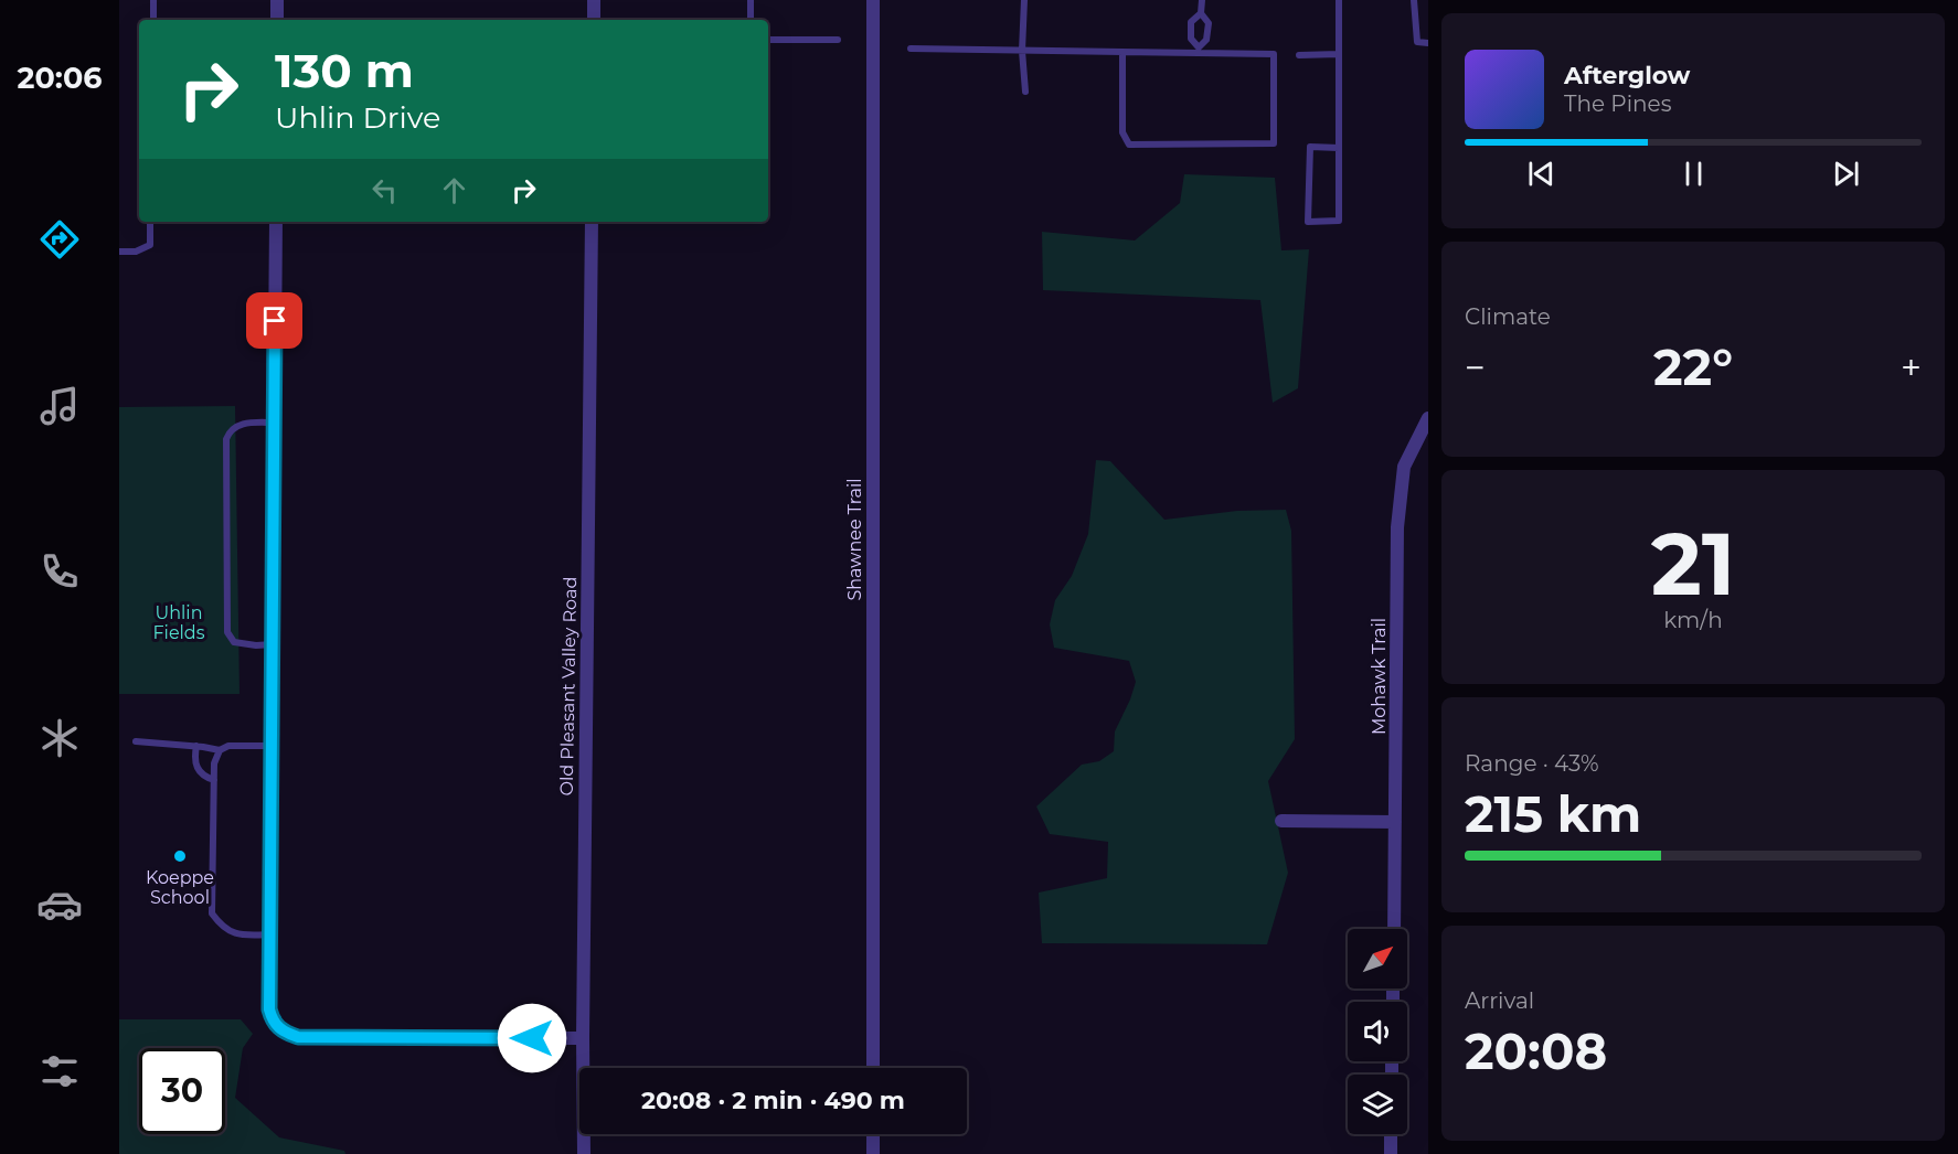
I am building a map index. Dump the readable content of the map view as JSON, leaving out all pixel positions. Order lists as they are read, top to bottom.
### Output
{
  "streets": {
    "street": ["Shawnee Trail", "Mohawk Trail", "Old Pleasant Valley Road"]
  },
  "parks": ["Uhlin Fields"],
  "places": ["Koeppe School"],
  "north": "top right",
  "page": {
    "tabs": "20:06",
    "turn": ["130 m", "Uhlin Drive"],
    "song": ["Afterglow", "The Pines"],
    "tile": [
      "Climate",
      ["21", "km/h"],
      ["Range · 43%", "215 km"],
      ["Arrival", "20:08"]
    ],
    "heat": ["−", "22°", "+"],
    "limit": "30",
    "trip": "20:08 · 2 min · 490 m"
  }
}
